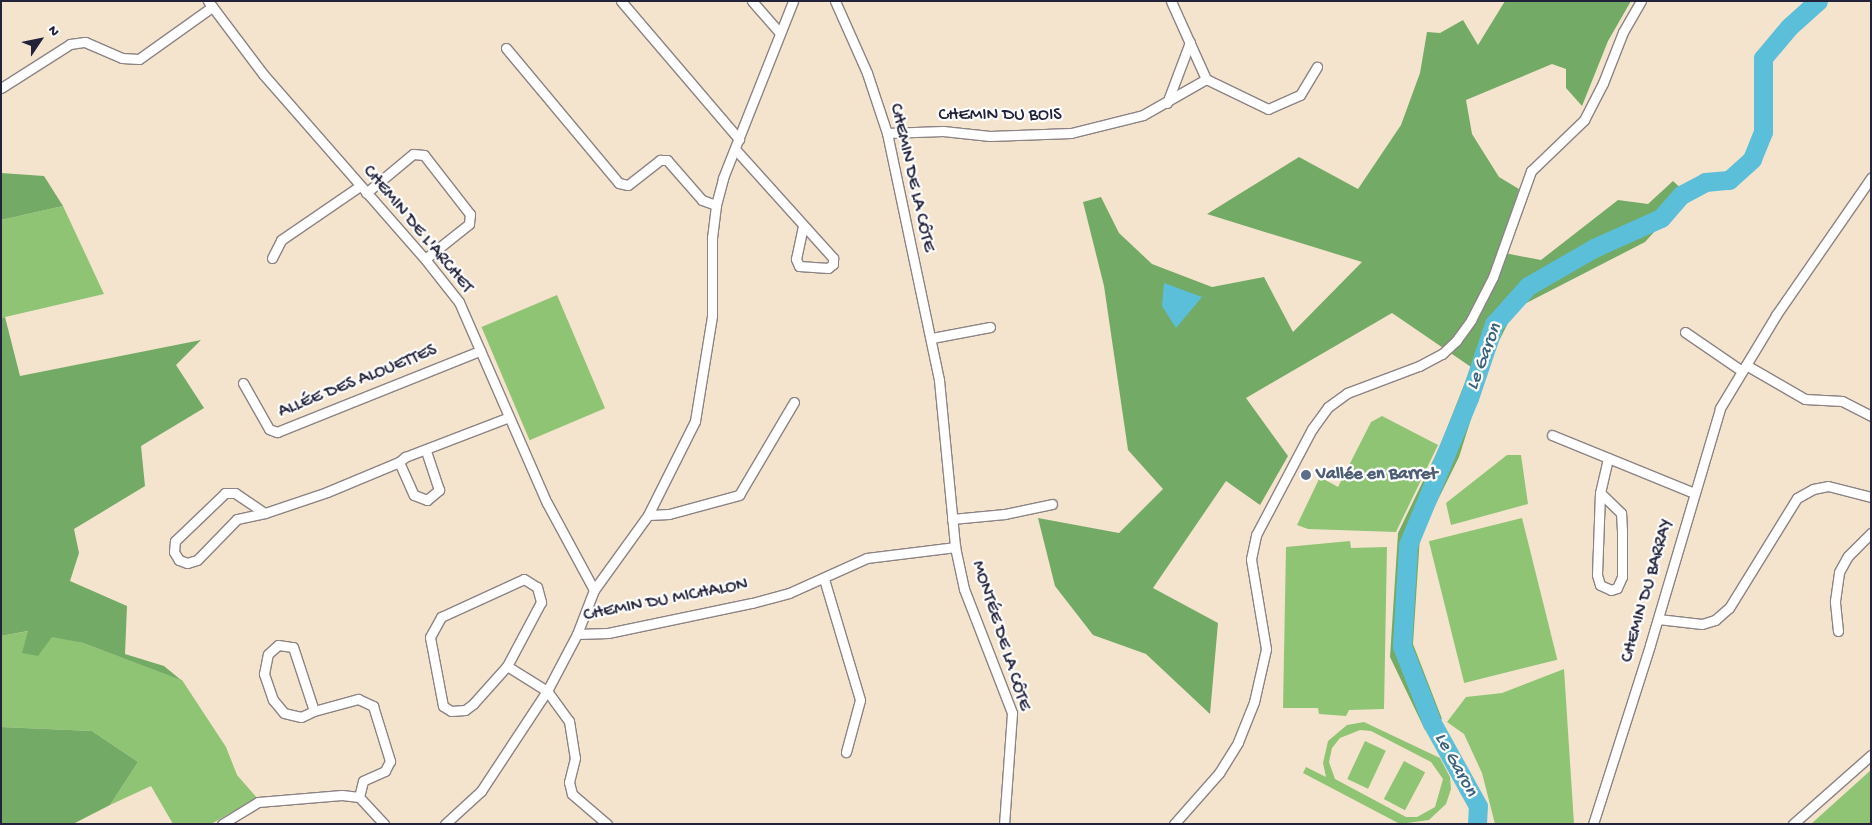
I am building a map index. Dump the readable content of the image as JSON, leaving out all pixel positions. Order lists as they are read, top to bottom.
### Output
{
  "streets": {
    "street": [
      "CHEMIN DU BOIS",
      "CHEMIN DE LA CÔTE",
      "CHEMIN DE L'ARCHET",
      "ALLÉE DES ALOUETTES",
      "CHEMIN DU BARRAY",
      "CHEMIN DU MICHALON",
      "MONTÉE DE LA CÔTE"
    ]
  },
  "crossings": [
    ["CHEMIN DU BOIS", "CHEMIN DE LA CÔTE"],
    ["CHEMIN DE LA CÔTE", "CHEMIN DU MICHALON"],
    ["CHEMIN DE LA CÔTE", "MONTÉE DE LA CÔTE"],
    ["CHEMIN DE L'ARCHET", "ALLÉE DES ALOUETTES"],
    ["CHEMIN DU MICHALON", "MONTÉE DE LA CÔTE"]
  ],
  "water": ["Le Garon"],
  "places": ["Vallée en Barret"],
  "north": "top right"
}
